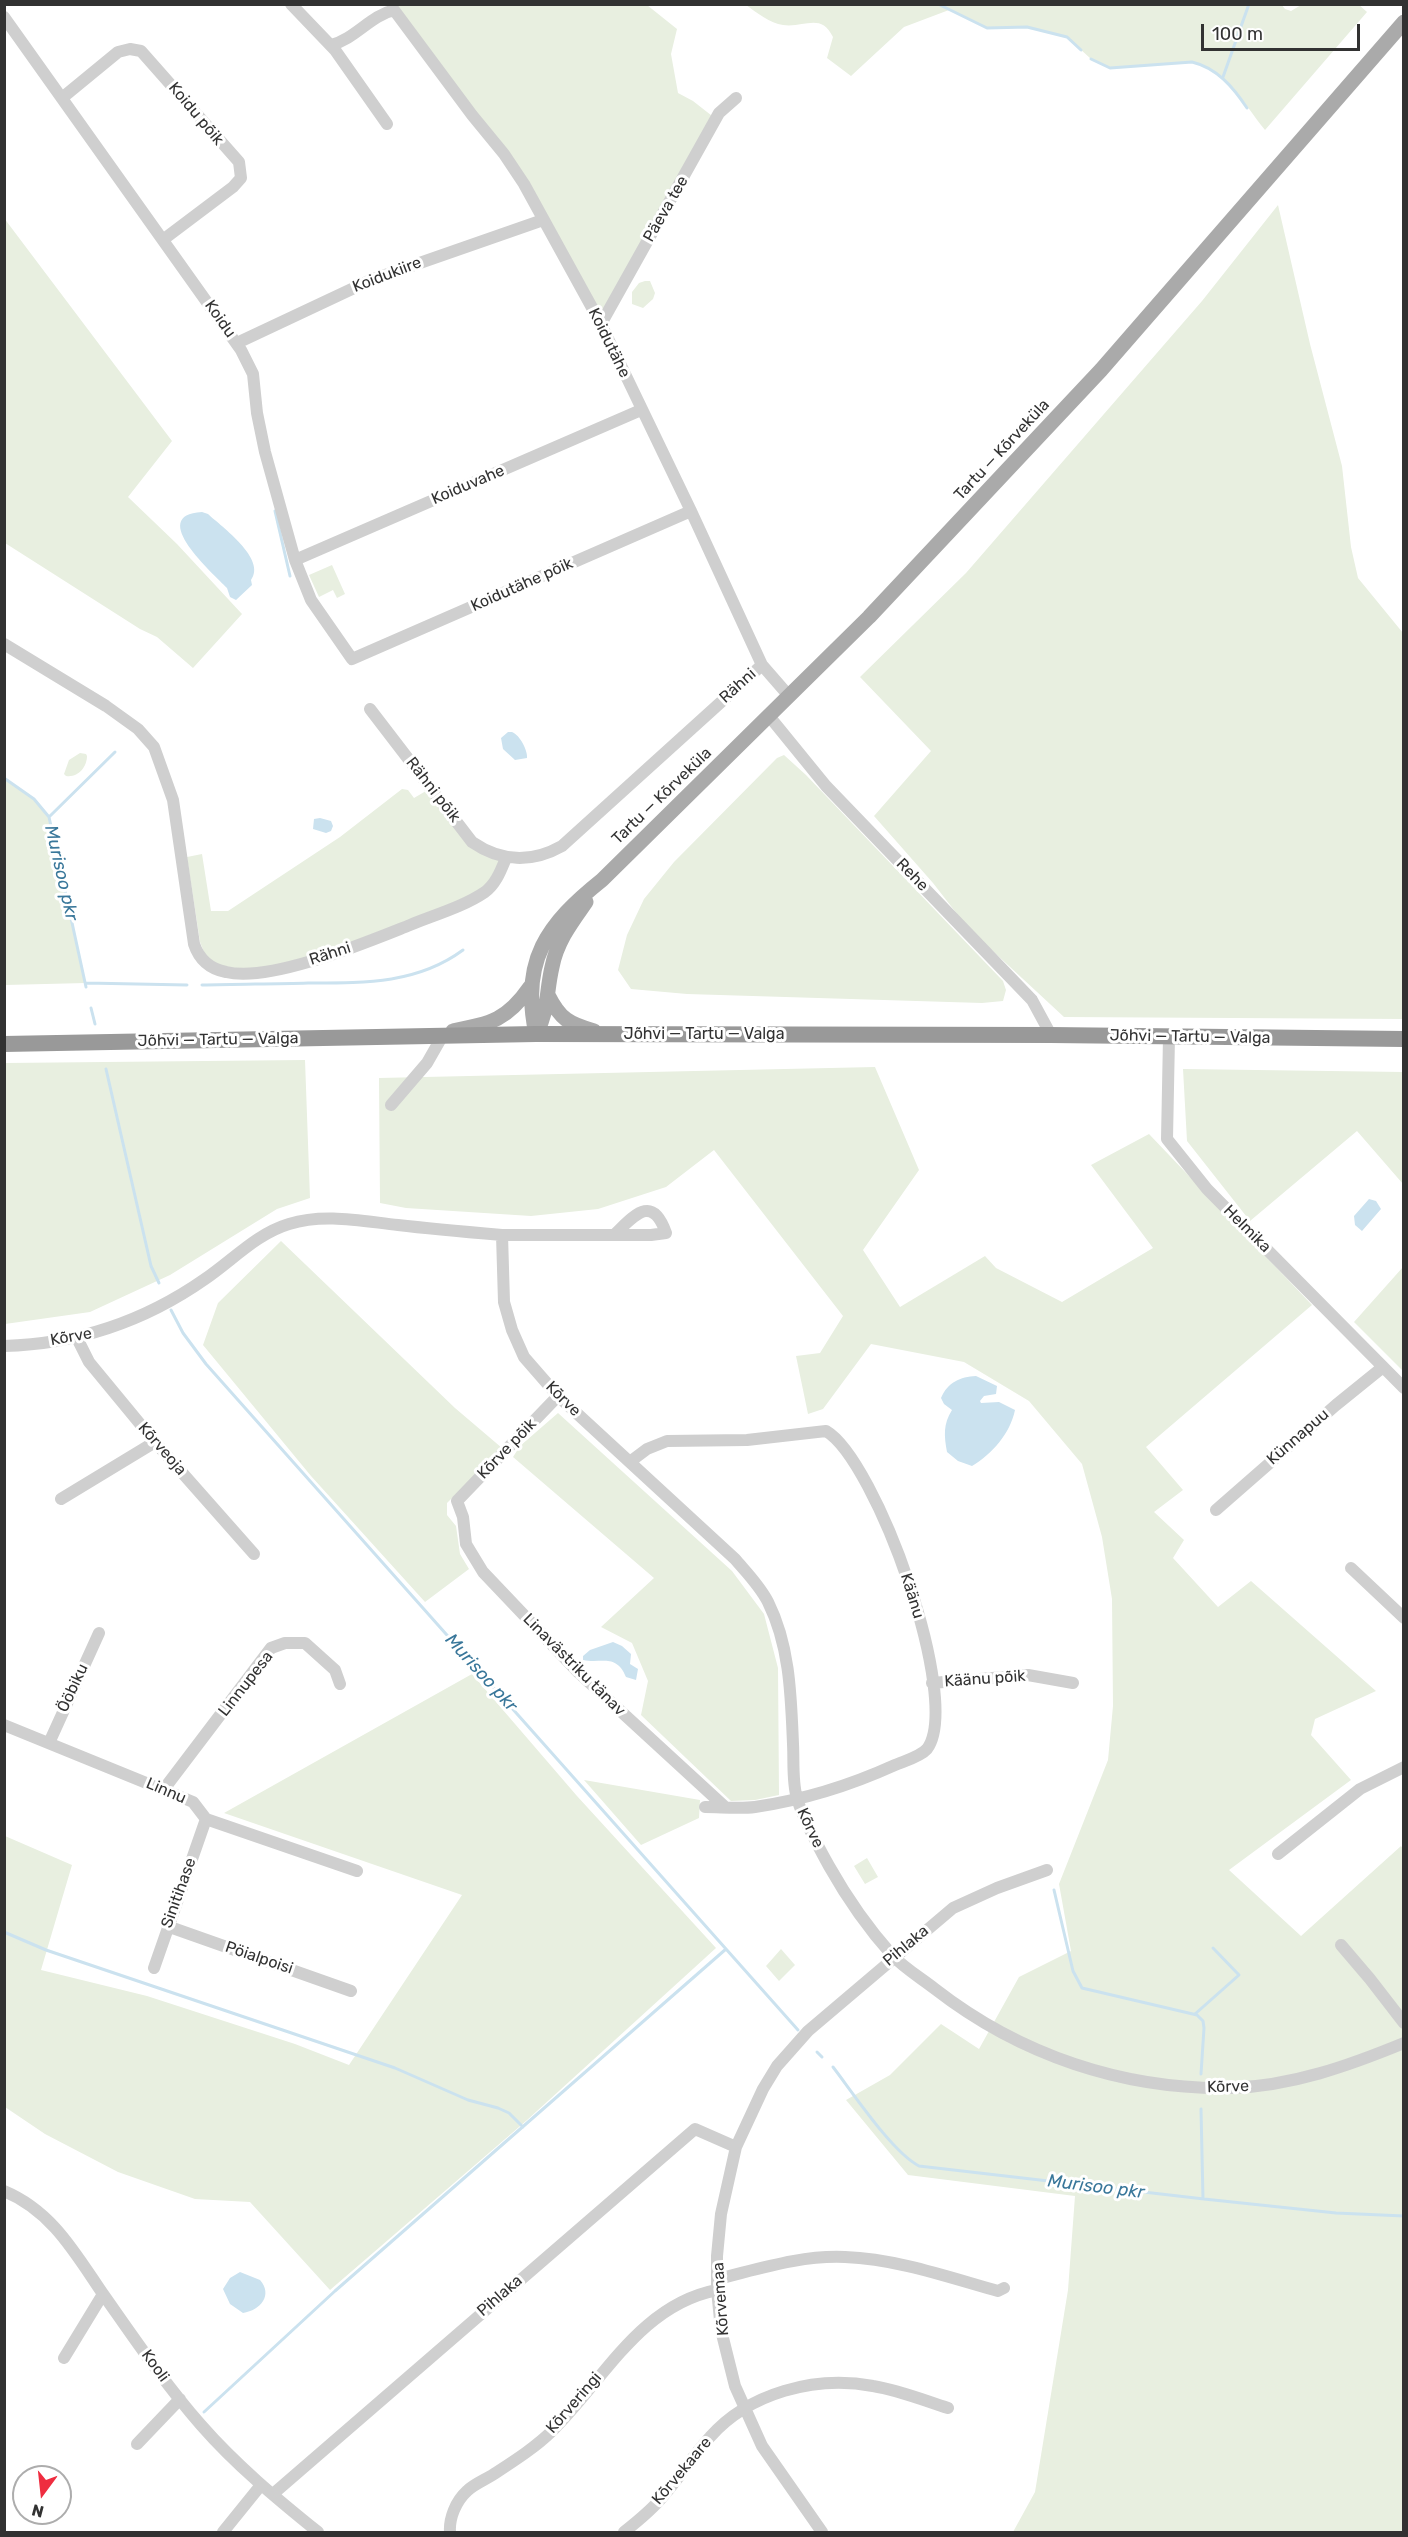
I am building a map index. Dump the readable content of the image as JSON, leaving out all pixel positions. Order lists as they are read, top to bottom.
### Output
{
  "streets": {
    "highway": ["Jõhvi — Tartu — Valga"],
    "main road": ["Tartu — Kõrveküla"],
    "street": [
      "Koidu põik",
      "Päeva tee",
      "Koidukiire",
      "Koidu",
      "Koidutähe",
      "Koiduvahe",
      "Koidutähe põik",
      "Rähni",
      "Rähni põik",
      "Rehe",
      "Helmika",
      "Kõrve",
      "Künnapuu",
      "Kõrveoja",
      "Kõrve põik",
      "Käänu",
      "Linavästriku tänav",
      "Käänu põik",
      "Linnupesa",
      "Ööbiku",
      "Linnu",
      "Sinitihase",
      "Pihlaka",
      "Pöialpoisi",
      "Kõrvemaa",
      "Kooli",
      "Kõrveringi",
      "Kõrvekaare"
    ]
  },
  "crossings": [
    ["Koidu põik", "Koidu"],
    ["Päeva tee", "Koidutähe"],
    ["Koidukiire", "Koidu"],
    ["Koidukiire", "Koidutähe"],
    ["Koidu", "Koiduvahe"],
    ["Koidu", "Koidutähe põik"],
    ["Koidutähe", "Tartu — Kõrveküla"],
    ["Koidutähe", "Koiduvahe"],
    ["Koidutähe", "Koidutähe põik"],
    ["Koidutähe", "Rähni"],
    ["Tartu — Kõrveküla", "Rehe"],
    ["Tartu — Kõrveküla", "Jõhvi — Tartu — Valga"],
    ["Rähni", "Rähni põik"],
    ["Rehe", "Jõhvi — Tartu — Valga"],
    ["Jõhvi — Tartu — Valga", "Helmika"],
    ["Helmika", "Künnapuu"],
    ["Kõrve", "Kõrveoja"],
    ["Kõrve", "Kõrve põik"],
    ["Kõrve", "Käänu"],
    ["Kõrve", "Pihlaka"],
    ["Kõrve põik", "Linavästriku tänav"],
    ["Käänu", "Linavästriku tänav"],
    ["Käänu", "Käänu põik"],
    ["Linnupesa", "Linnu"],
    ["Ööbiku", "Linnu"],
    ["Linnu", "Sinitihase"],
    ["Sinitihase", "Pöialpoisi"],
    ["Pihlaka", "Kõrvemaa"],
    ["Pihlaka", "Kooli"],
    ["Kõrvemaa", "Kõrveringi"],
    ["Kõrvemaa", "Kõrvekaare"]
  ],
  "water": ["Murisoo pkr"],
  "scale_bar": "100 m",
  "north": "bottom"
}
